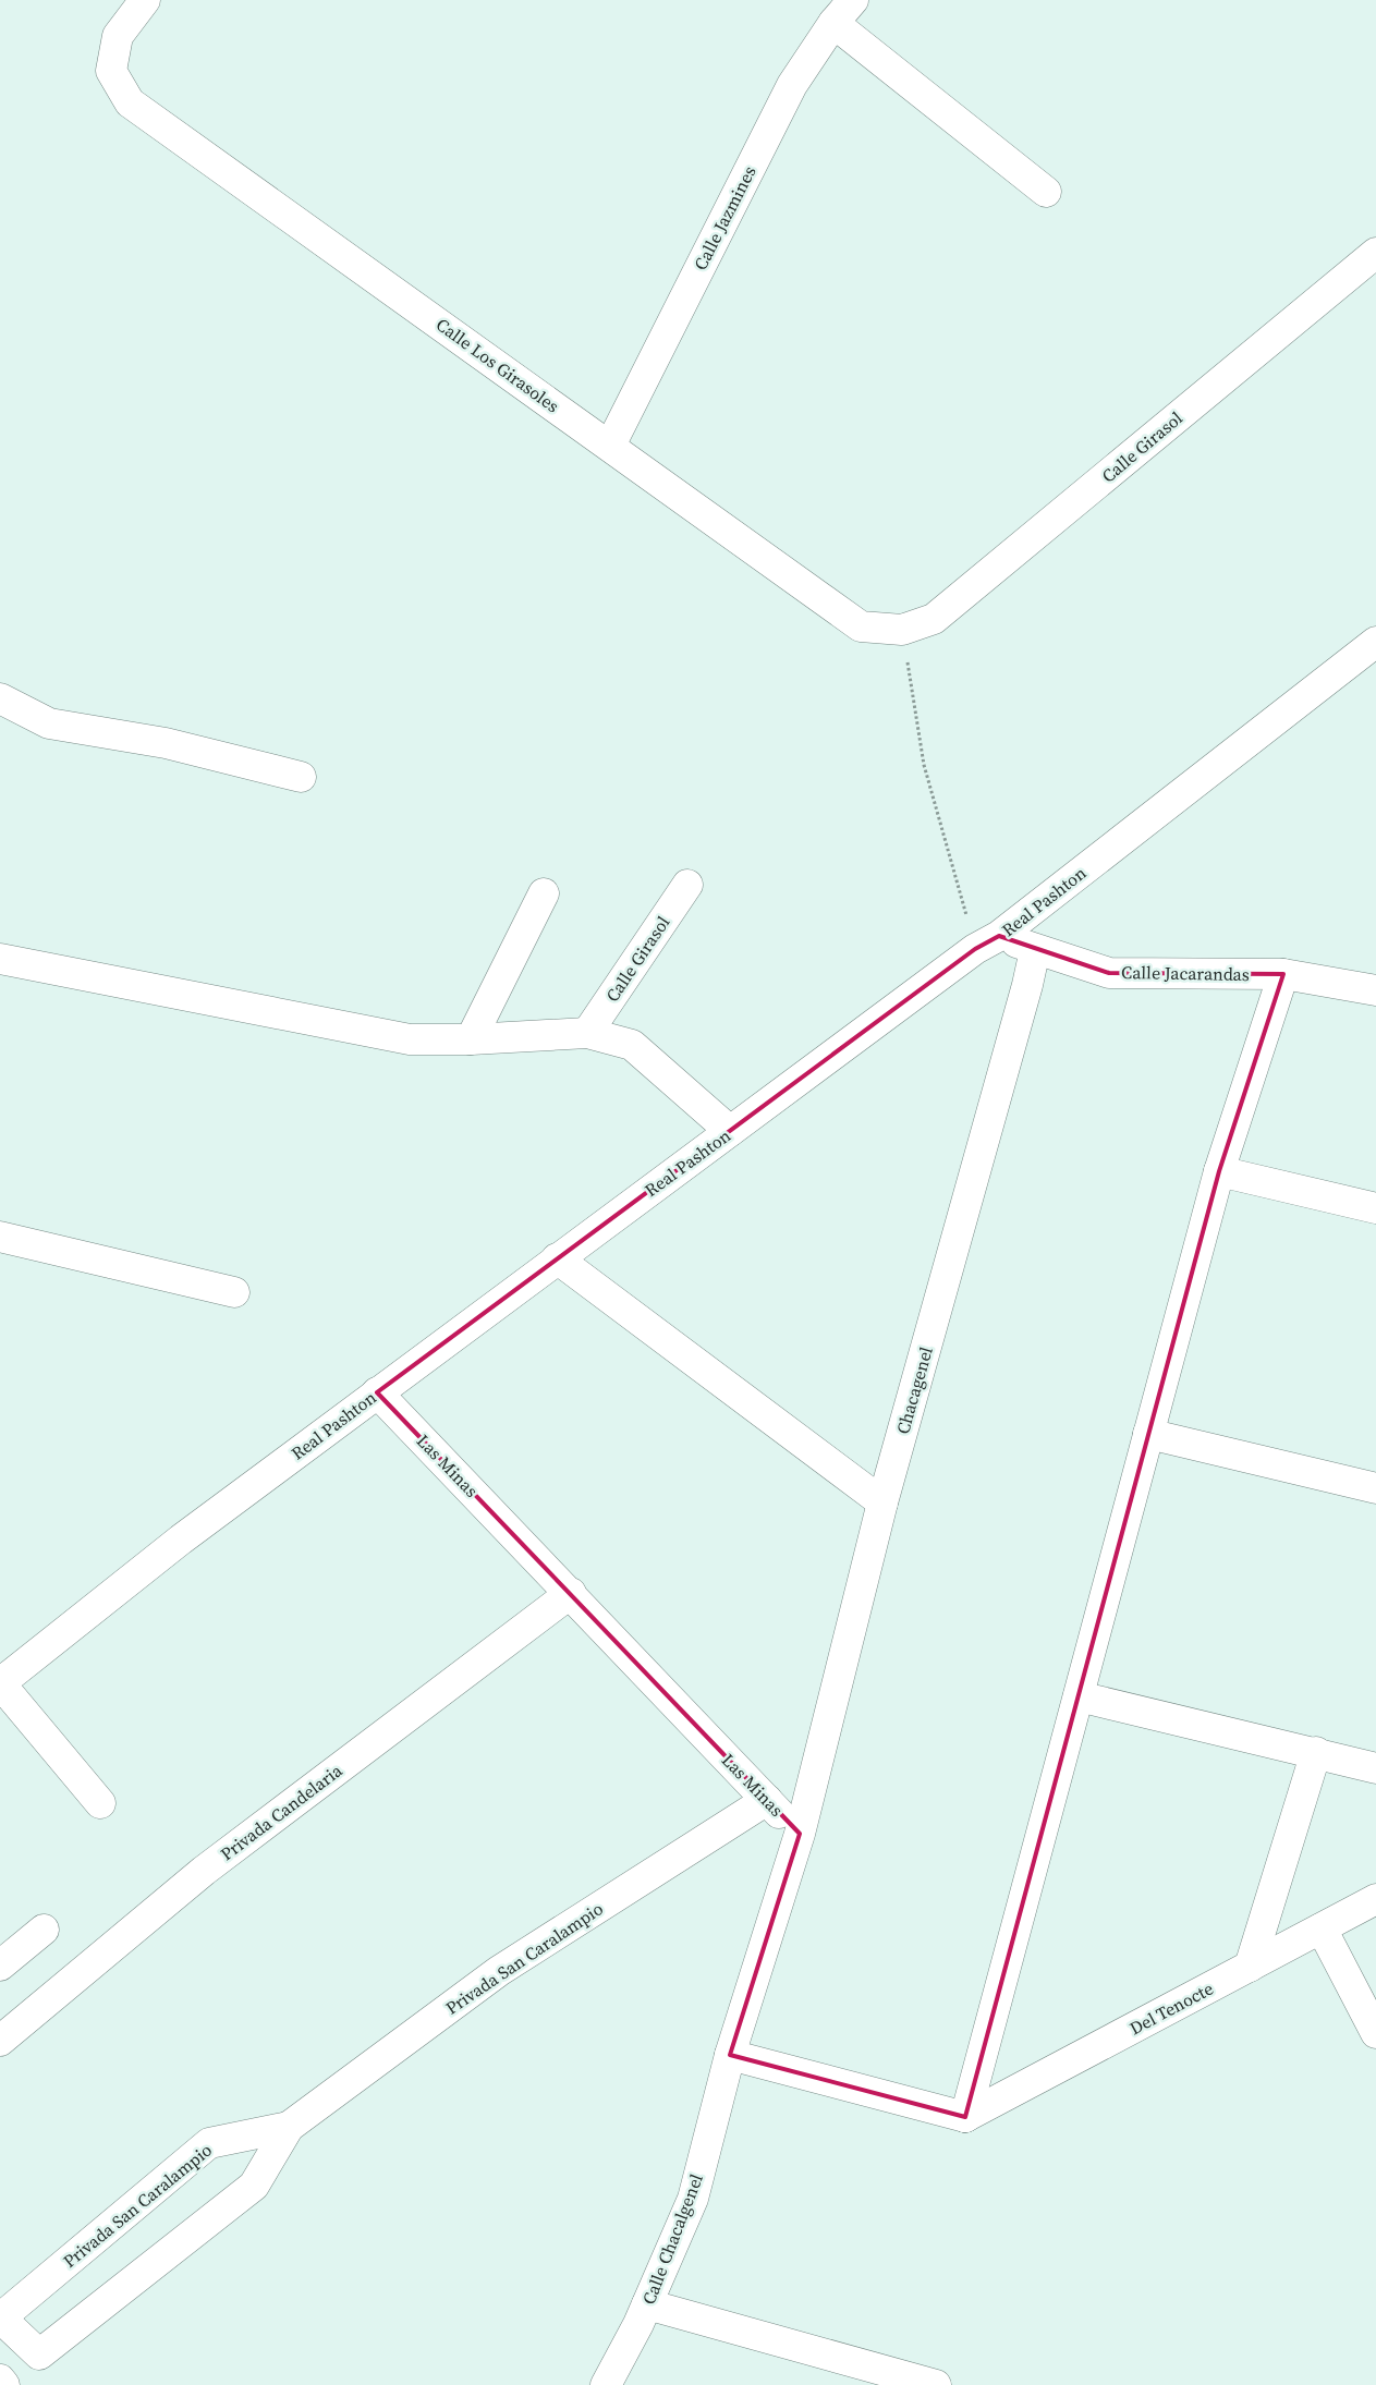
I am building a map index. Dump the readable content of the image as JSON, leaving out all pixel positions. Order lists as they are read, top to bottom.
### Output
{
  "streets": {
    "street": [
      "Calle Jazmines",
      "Calle Los Girasoles",
      "Calle Girasol",
      "Real Pashton",
      "Calle Jacarandas",
      "Chacagenel",
      "Las Minas",
      "Privada Candelaria",
      "Privada San Caralampio",
      "Del Tenocte",
      "Calle Chacalgenel"
    ]
  },
  "crossings": [
    ["Calle Jazmines", "Calle Los Girasoles"],
    ["Calle Los Girasoles", "Calle Girasol"],
    ["Real Pashton", "Calle Jacarandas"],
    ["Real Pashton", "Las Minas"],
    ["Calle Jacarandas", "Chacagenel"],
    ["Chacagenel", "Las Minas"],
    ["Las Minas", "Privada Candelaria"],
    ["Las Minas", "Privada San Caralampio"]
  ]
}
